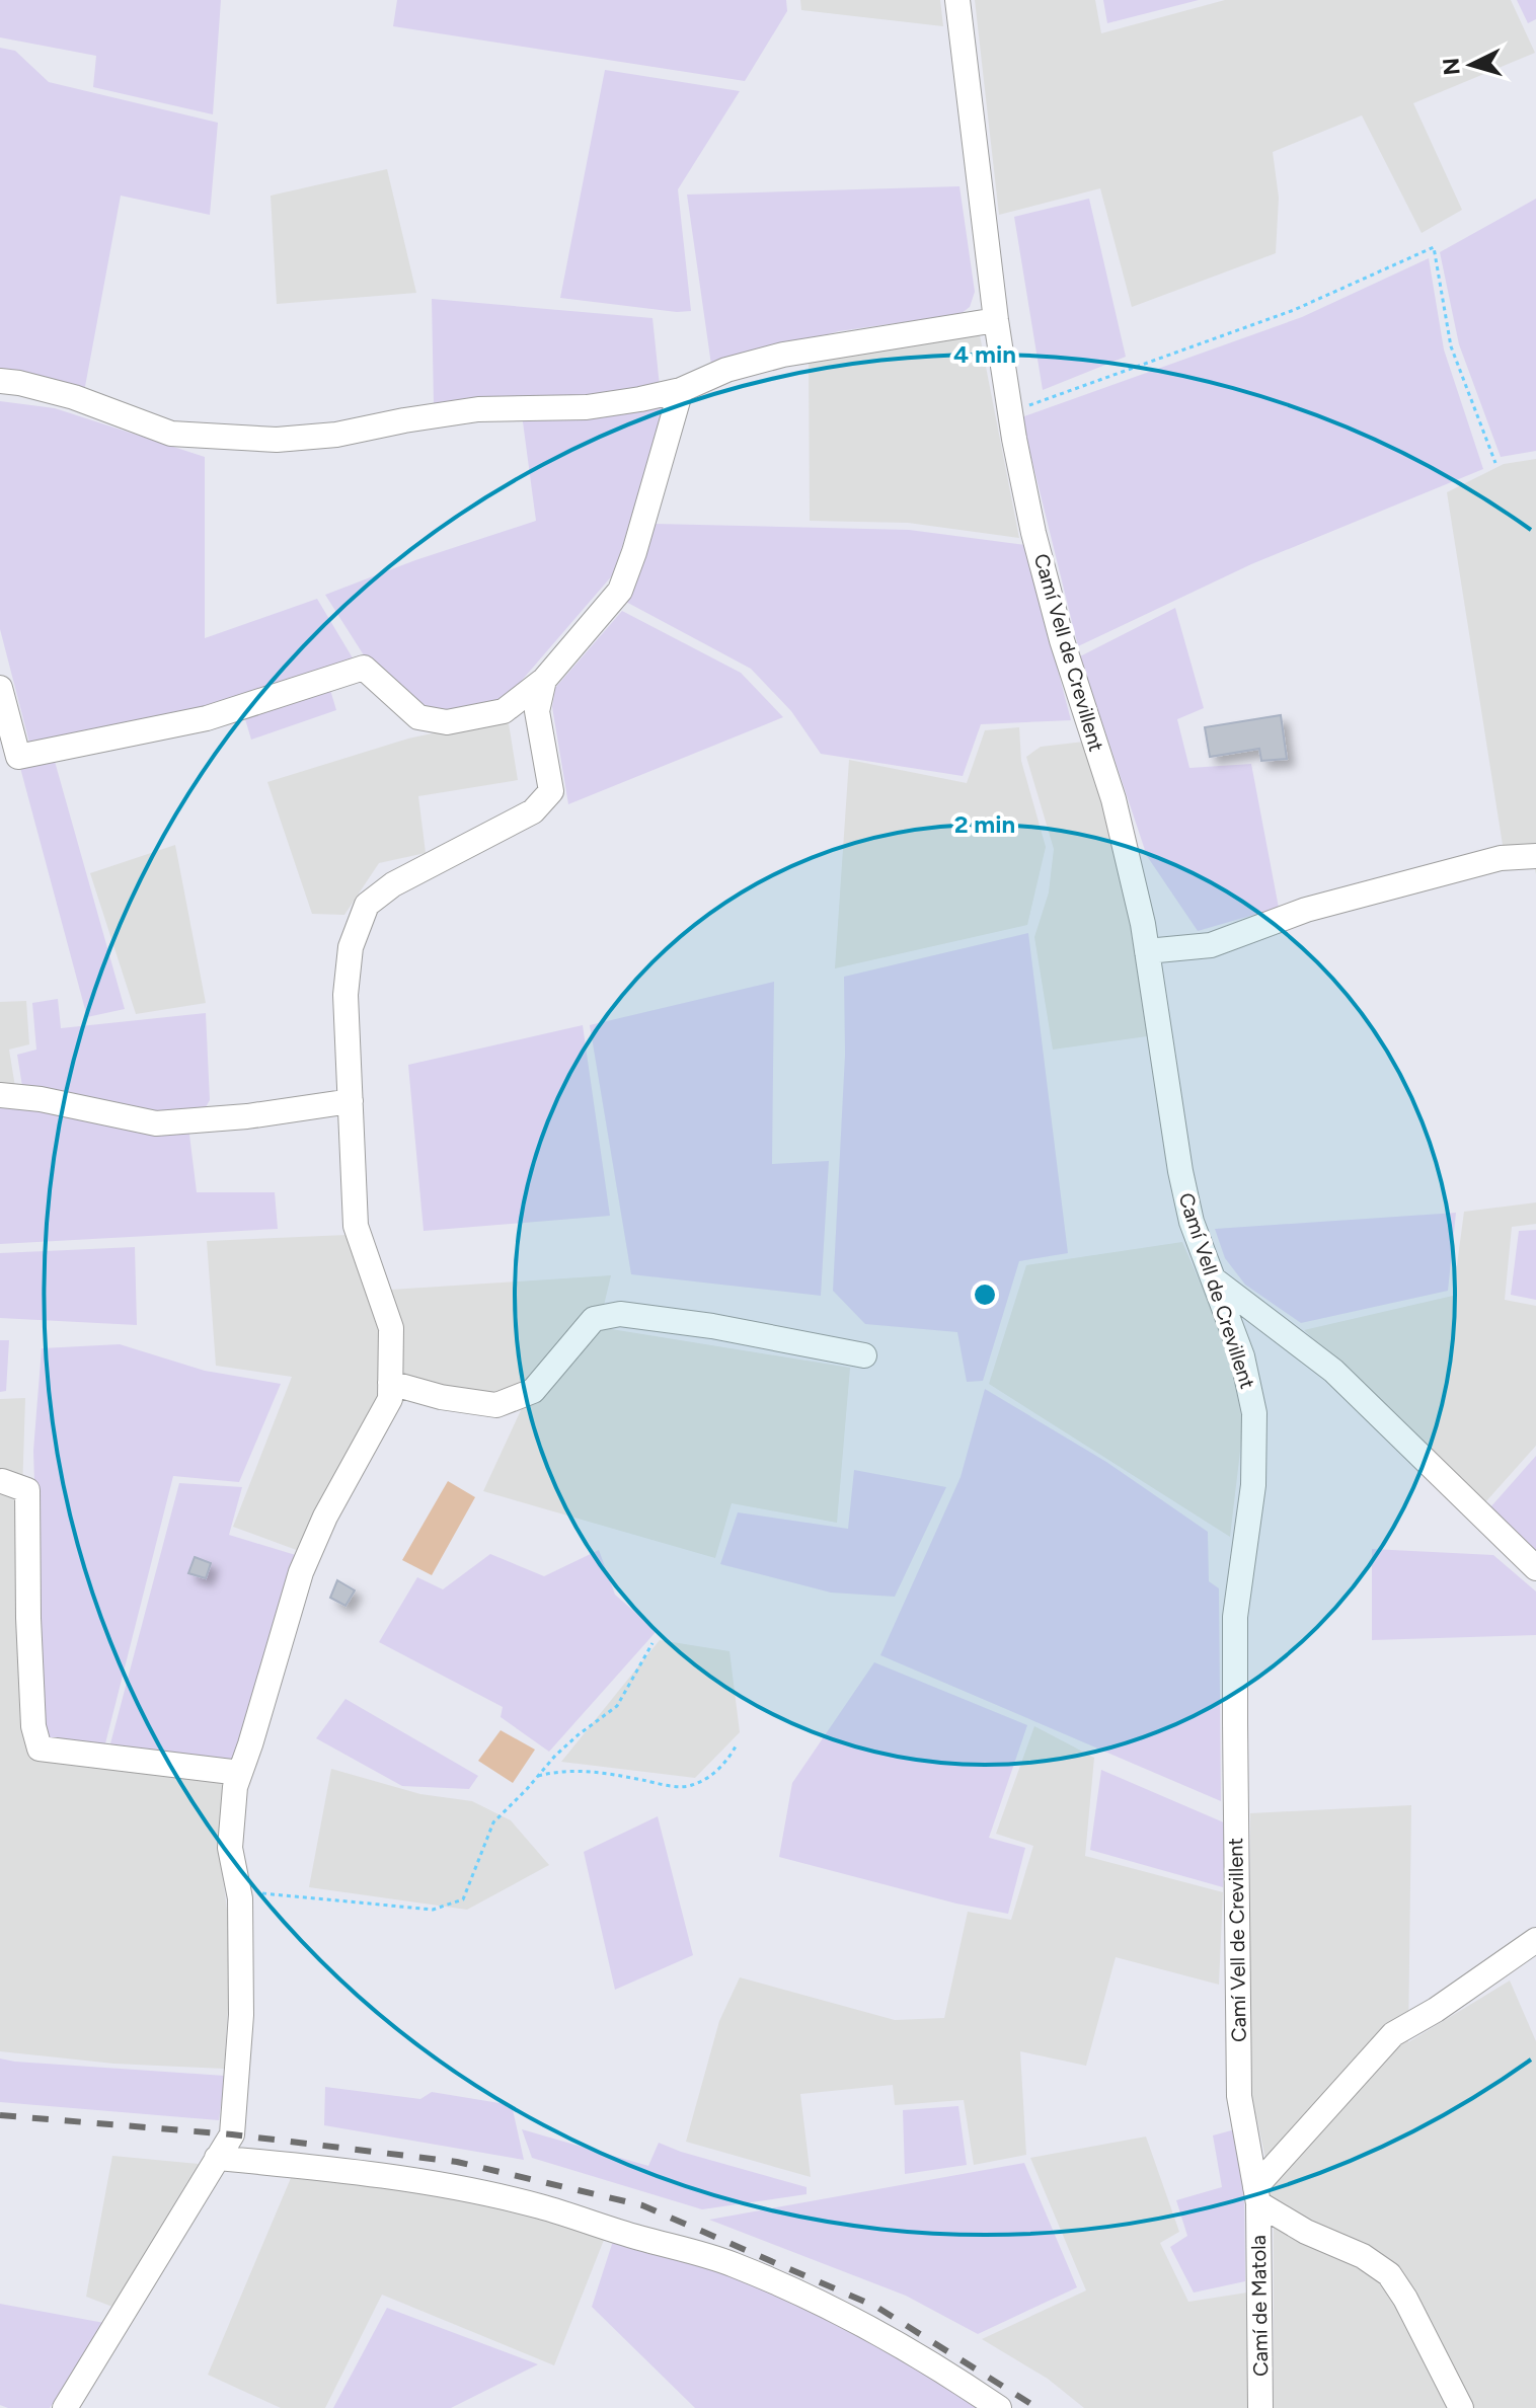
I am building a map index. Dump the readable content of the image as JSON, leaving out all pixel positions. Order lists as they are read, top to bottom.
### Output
{
  "streets": {
    "street": ["Camí Vell de Crevillent", "Camí de Matola"]
  },
  "crossings": [
    ["Camí Vell de Crevillent", "Camí de Matola"]
  ],
  "north": "left",
  "rings": ["4 min", "2 min"]
}
